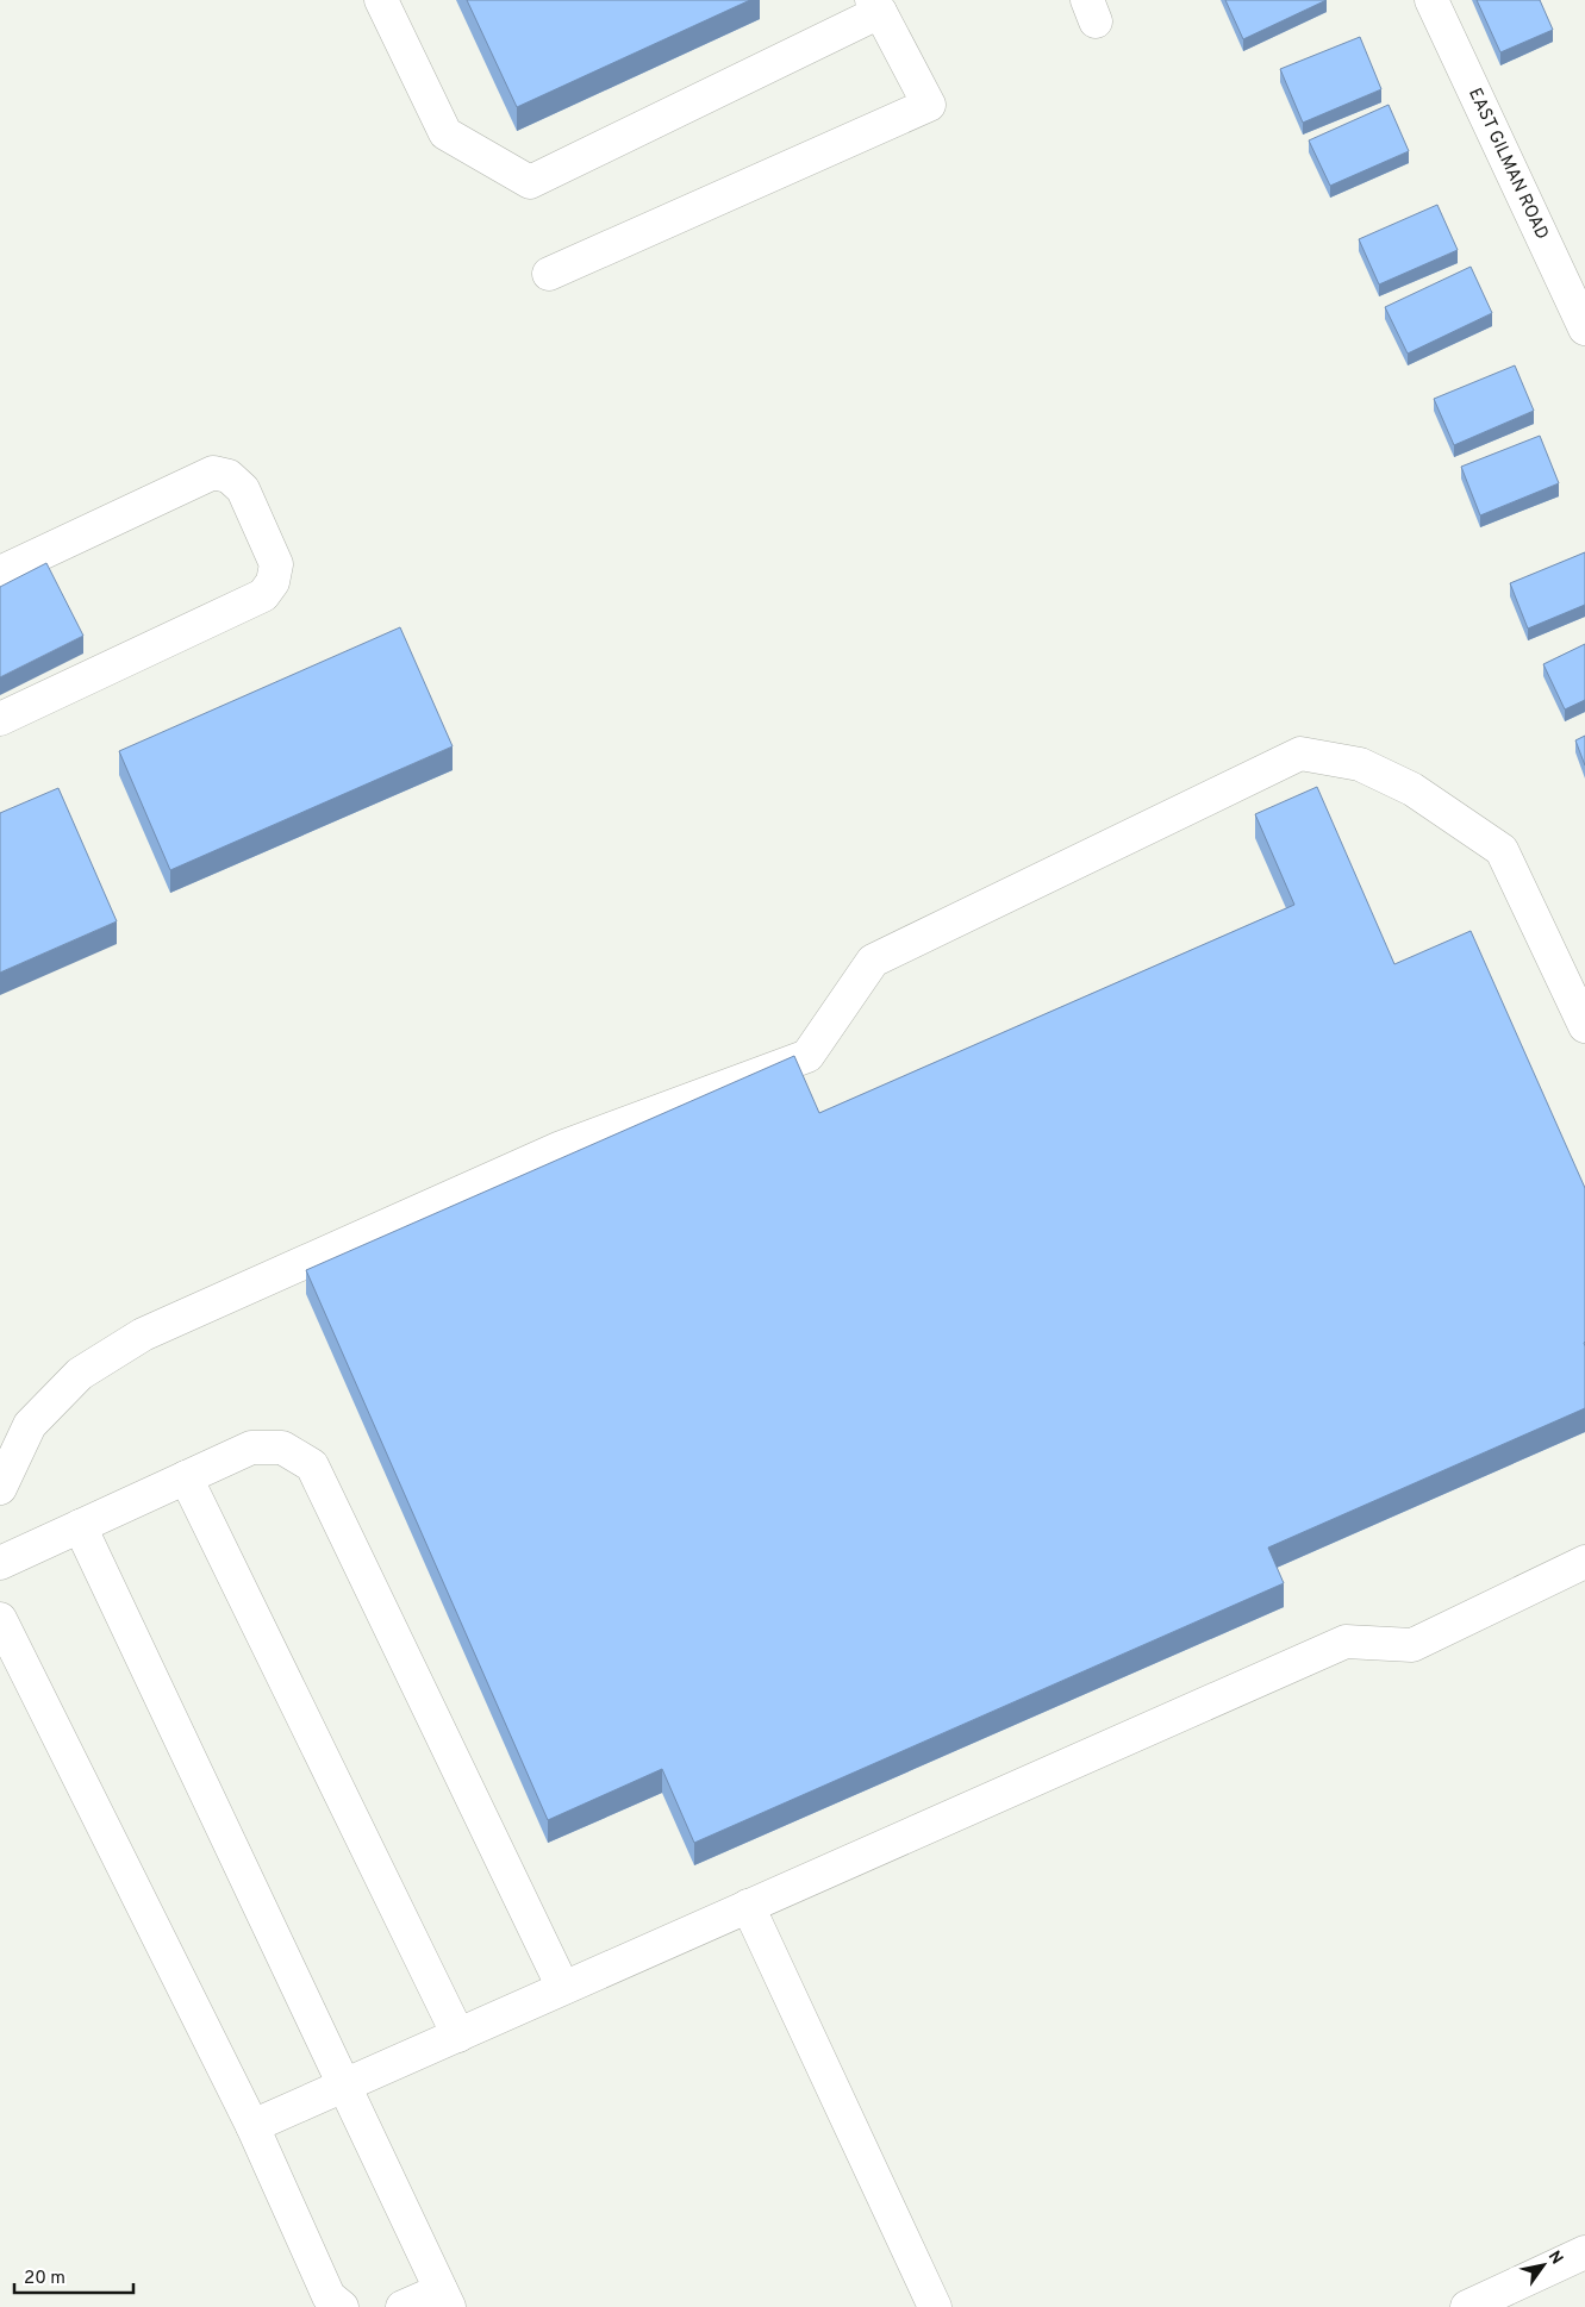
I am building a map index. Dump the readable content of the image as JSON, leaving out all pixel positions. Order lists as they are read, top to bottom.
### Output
{
  "streets": {
    "street": ["EAST GILMAN ROAD"]
  },
  "scale_bar": "20 m",
  "north": "top right"
}
